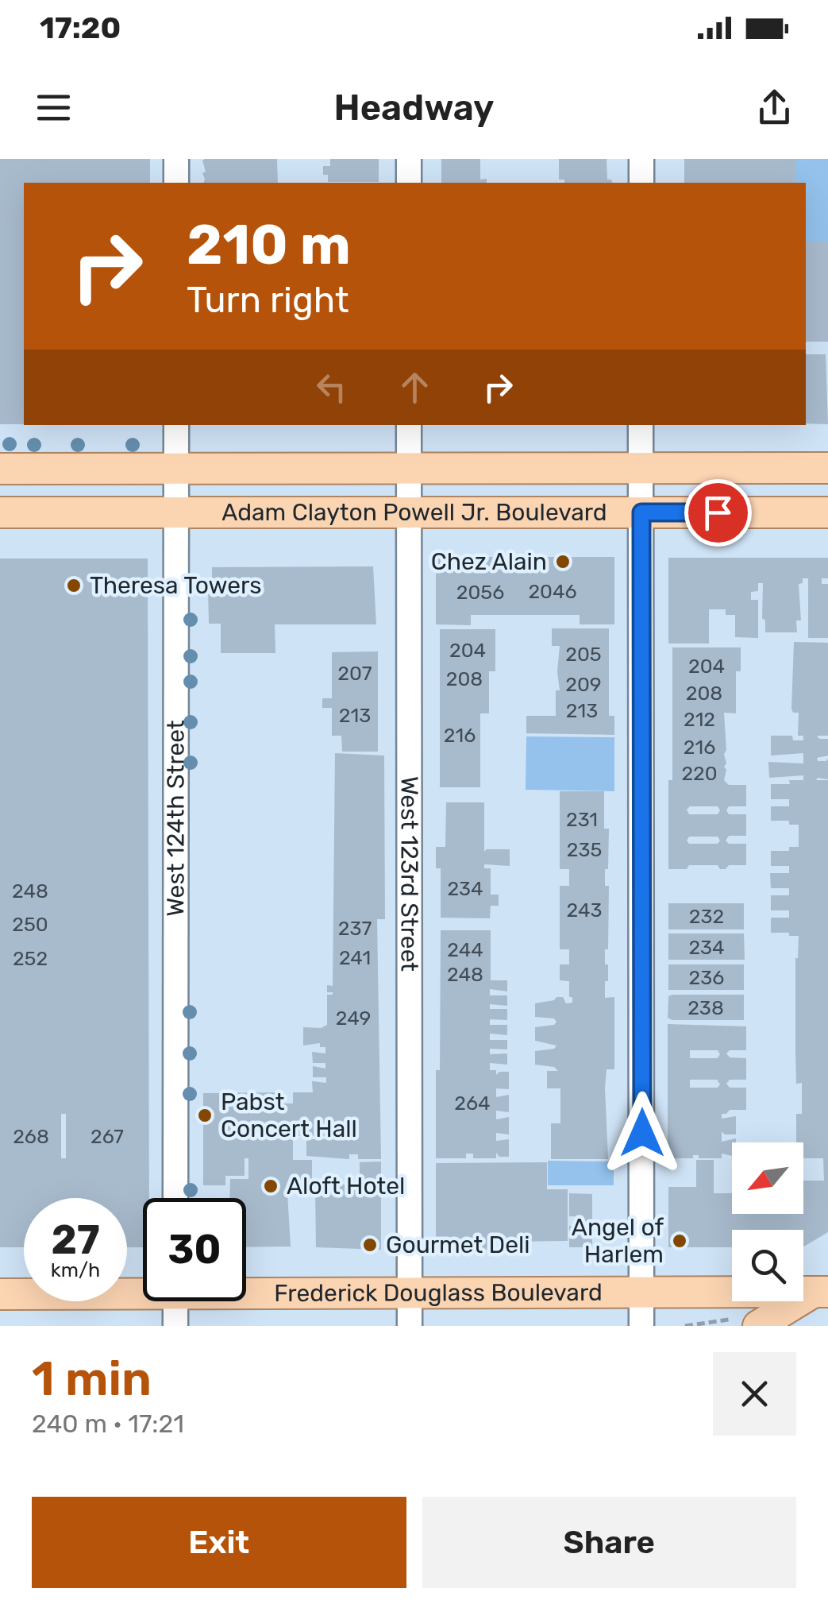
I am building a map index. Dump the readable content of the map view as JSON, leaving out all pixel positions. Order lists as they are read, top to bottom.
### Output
{
  "streets": {
    "main road": ["Adam Clayton Powell Jr. Boulevard", "Frederick Douglass Boulevard"],
    "street": ["West 124th Street", "West 123rd Street"]
  },
  "crossings": [
    ["Adam Clayton Powell Jr. Boulevard", "West 124th Street"],
    ["Adam Clayton Powell Jr. Boulevard", "West 123rd Street"],
    ["West 123rd Street", "Frederick Douglass Boulevard"]
  ],
  "places": [
    "Chez Alain",
    "Theresa Towers",
    "Pabst Concert Hall",
    "Aloft Hotel",
    "Angel of Harlem",
    "Gourmet Deli"
  ],
  "house_numbers": [
    "2046",
    "2056",
    "204",
    "205",
    "204",
    "207",
    "208",
    "209",
    "208",
    "213",
    "213",
    "212",
    "216",
    "216",
    "220",
    "231",
    "235",
    "234",
    "248",
    "243",
    "232",
    "250",
    "237",
    "234",
    "244",
    "241",
    "252",
    "248",
    "236",
    "238",
    "249",
    "264",
    "268",
    "267"
  ],
  "north": "bottom left",
  "page": {
    "status": "17:20",
    "header": "Headway",
    "turn": ["210 m", "Turn right"],
    "speed": "27 km/h",
    "limit": "30",
    "heading": ["1 min", "240 m · 17:21"],
    "buttons": ["Exit", "Share"]
  }
}
